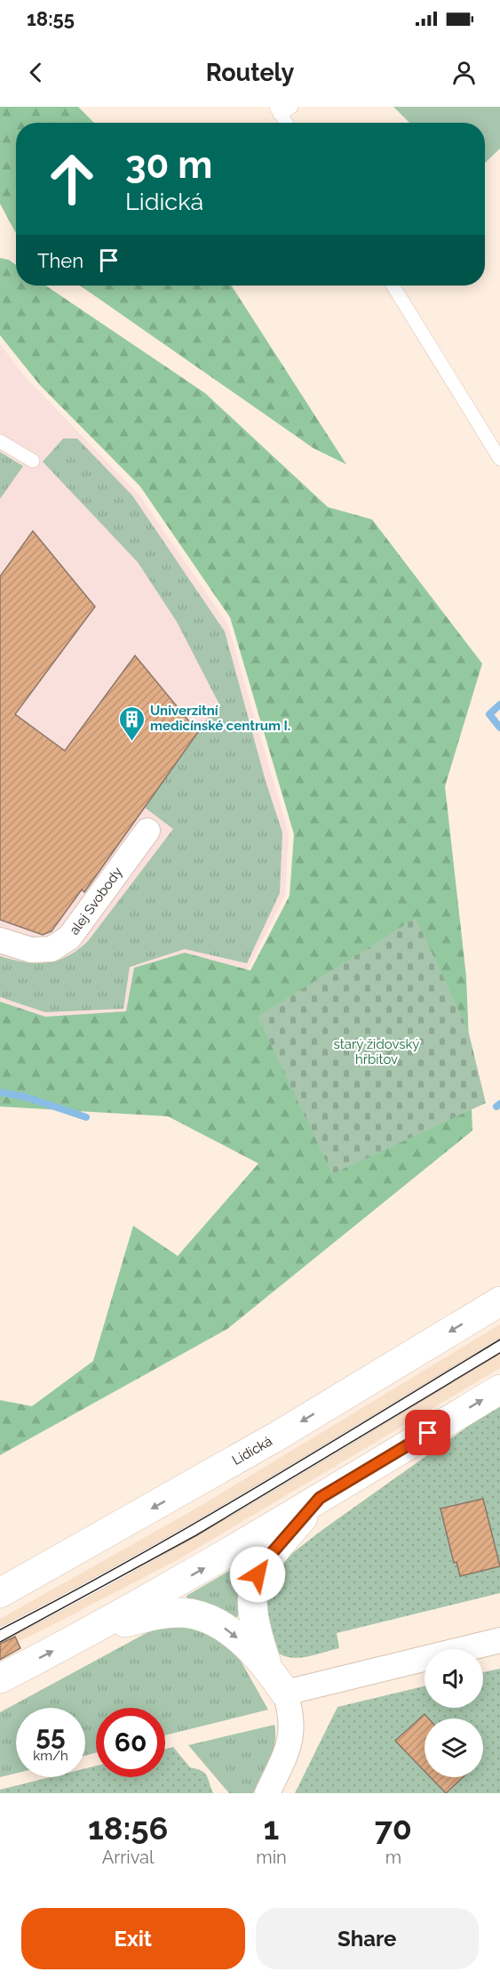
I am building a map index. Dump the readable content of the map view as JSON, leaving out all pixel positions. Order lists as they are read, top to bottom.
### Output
{
  "streets": {
    "main road": ["Lidická"],
    "street": ["alej Svobody"]
  },
  "parks": ["starý židovský hřbitov"],
  "places": {
    "building": ["Univerzitní medicínské centrum I."]
  },
  "page": {
    "status": "18:55",
    "header": "Routely",
    "turn": ["30 m", "Lidická"],
    "then": "Then",
    "speed": "55 km/h",
    "limit": "60",
    "eta": [
      "18:56",
      "Arrival",
      "1",
      "min",
      "70",
      "m"
    ],
    "buttons": ["Exit", "Share"]
  }
}
